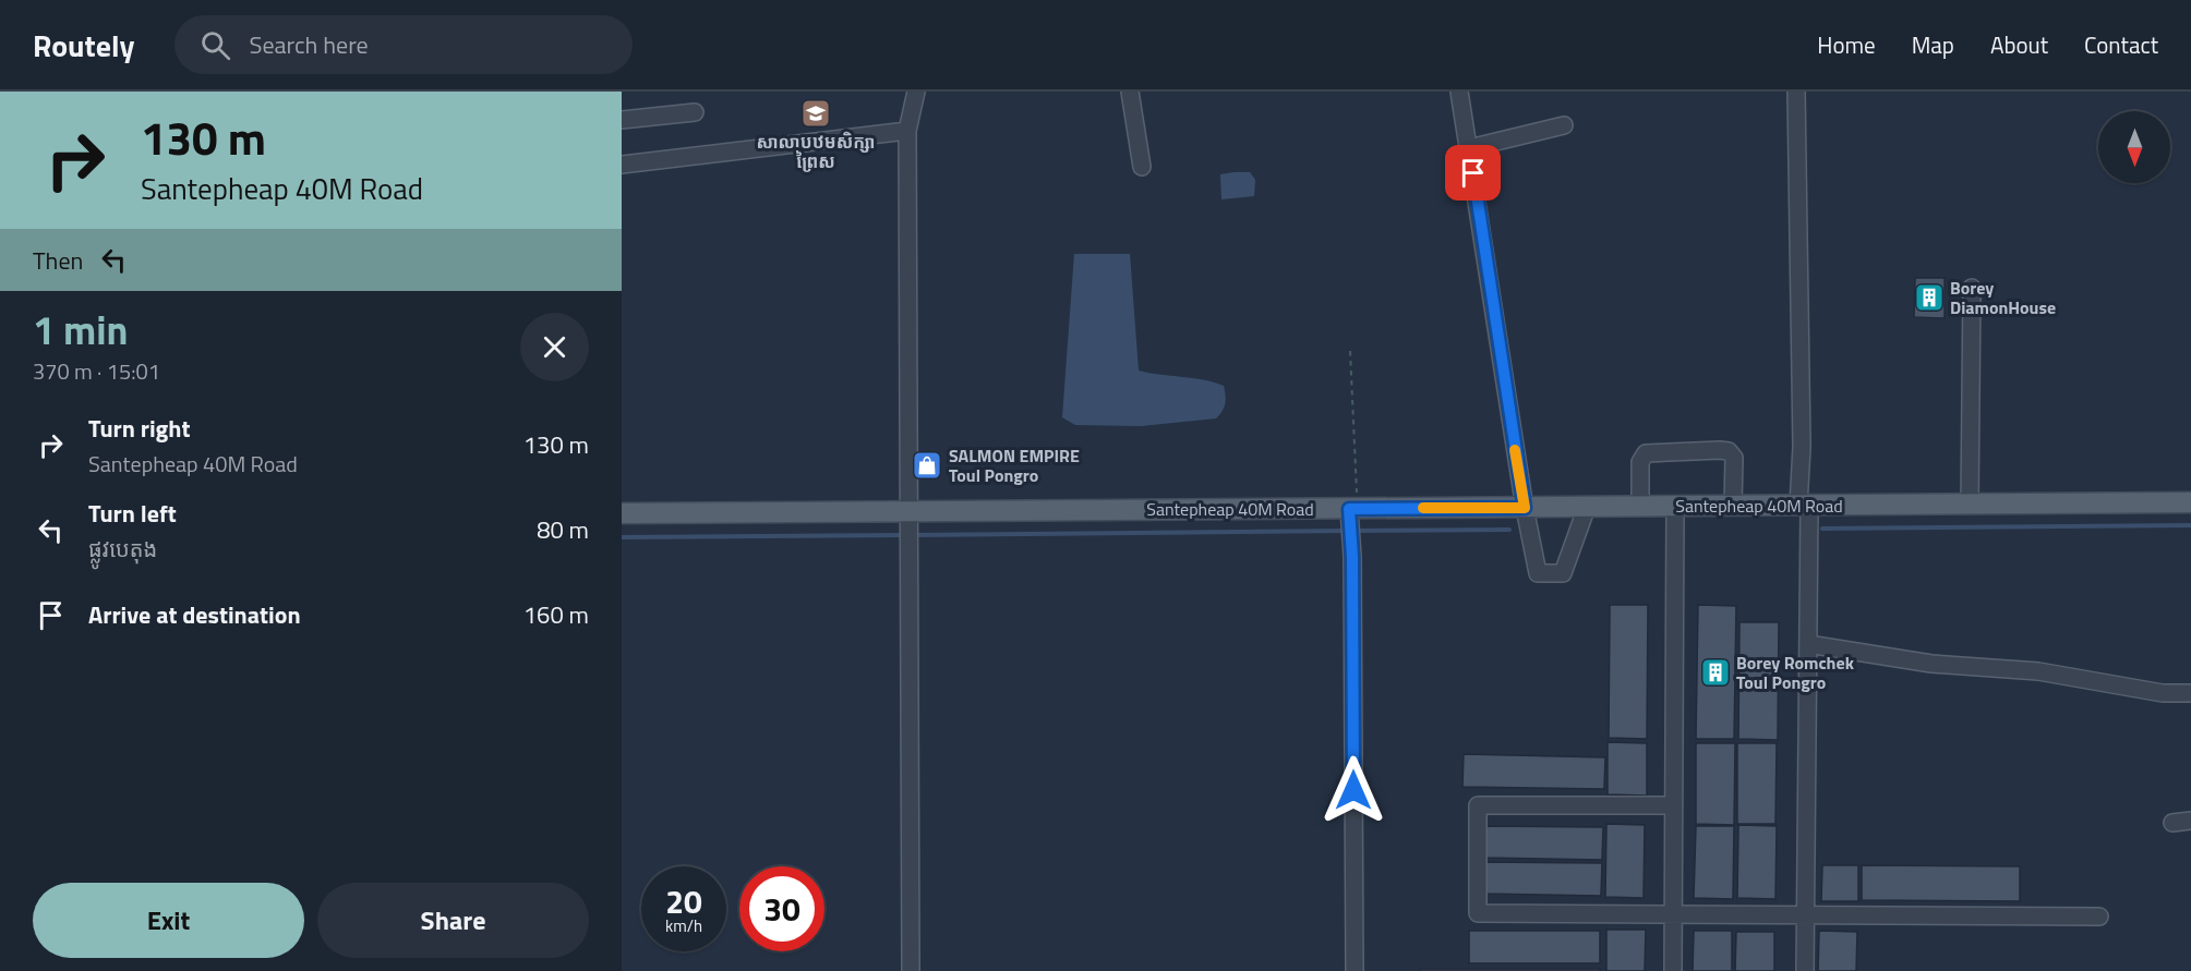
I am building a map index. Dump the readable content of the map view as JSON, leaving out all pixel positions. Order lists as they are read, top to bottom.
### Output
{
  "streets": {
    "main road": ["Santepheap 40M Road"]
  },
  "places": {
    "school or university": ["សាលាបឋមសិក្សា ព្រៃស"],
    "building": ["Borey DiamonHouse", "Borey Romchek Toul Pongro"],
    "shop": ["SALMON EMPIRE Toul Pongro"]
  },
  "north": "bottom",
  "page": {
    "header": "Routely",
    "search": "Search here",
    "nav": [
      "Home",
      "Map",
      "About",
      "Contact"
    ],
    "turn": ["130 m", "Santepheap 40M Road"],
    "then": "Then",
    "heading": ["1 min", "370 m · 15:01"],
    "list": [
      {
        "name": "Turn right",
        "note": "Santepheap 40M Road",
        "value": "130 m"
      },
      {
        "name": "Turn left",
        "note": "ផ្លូវបេតុង",
        "value": "80 m"
      },
      {
        "name": "Arrive at destination",
        "value": "160 m"
      }
    ],
    "speed": "20 km/h",
    "limit": "30",
    "buttons": ["Exit", "Share"]
  }
}
